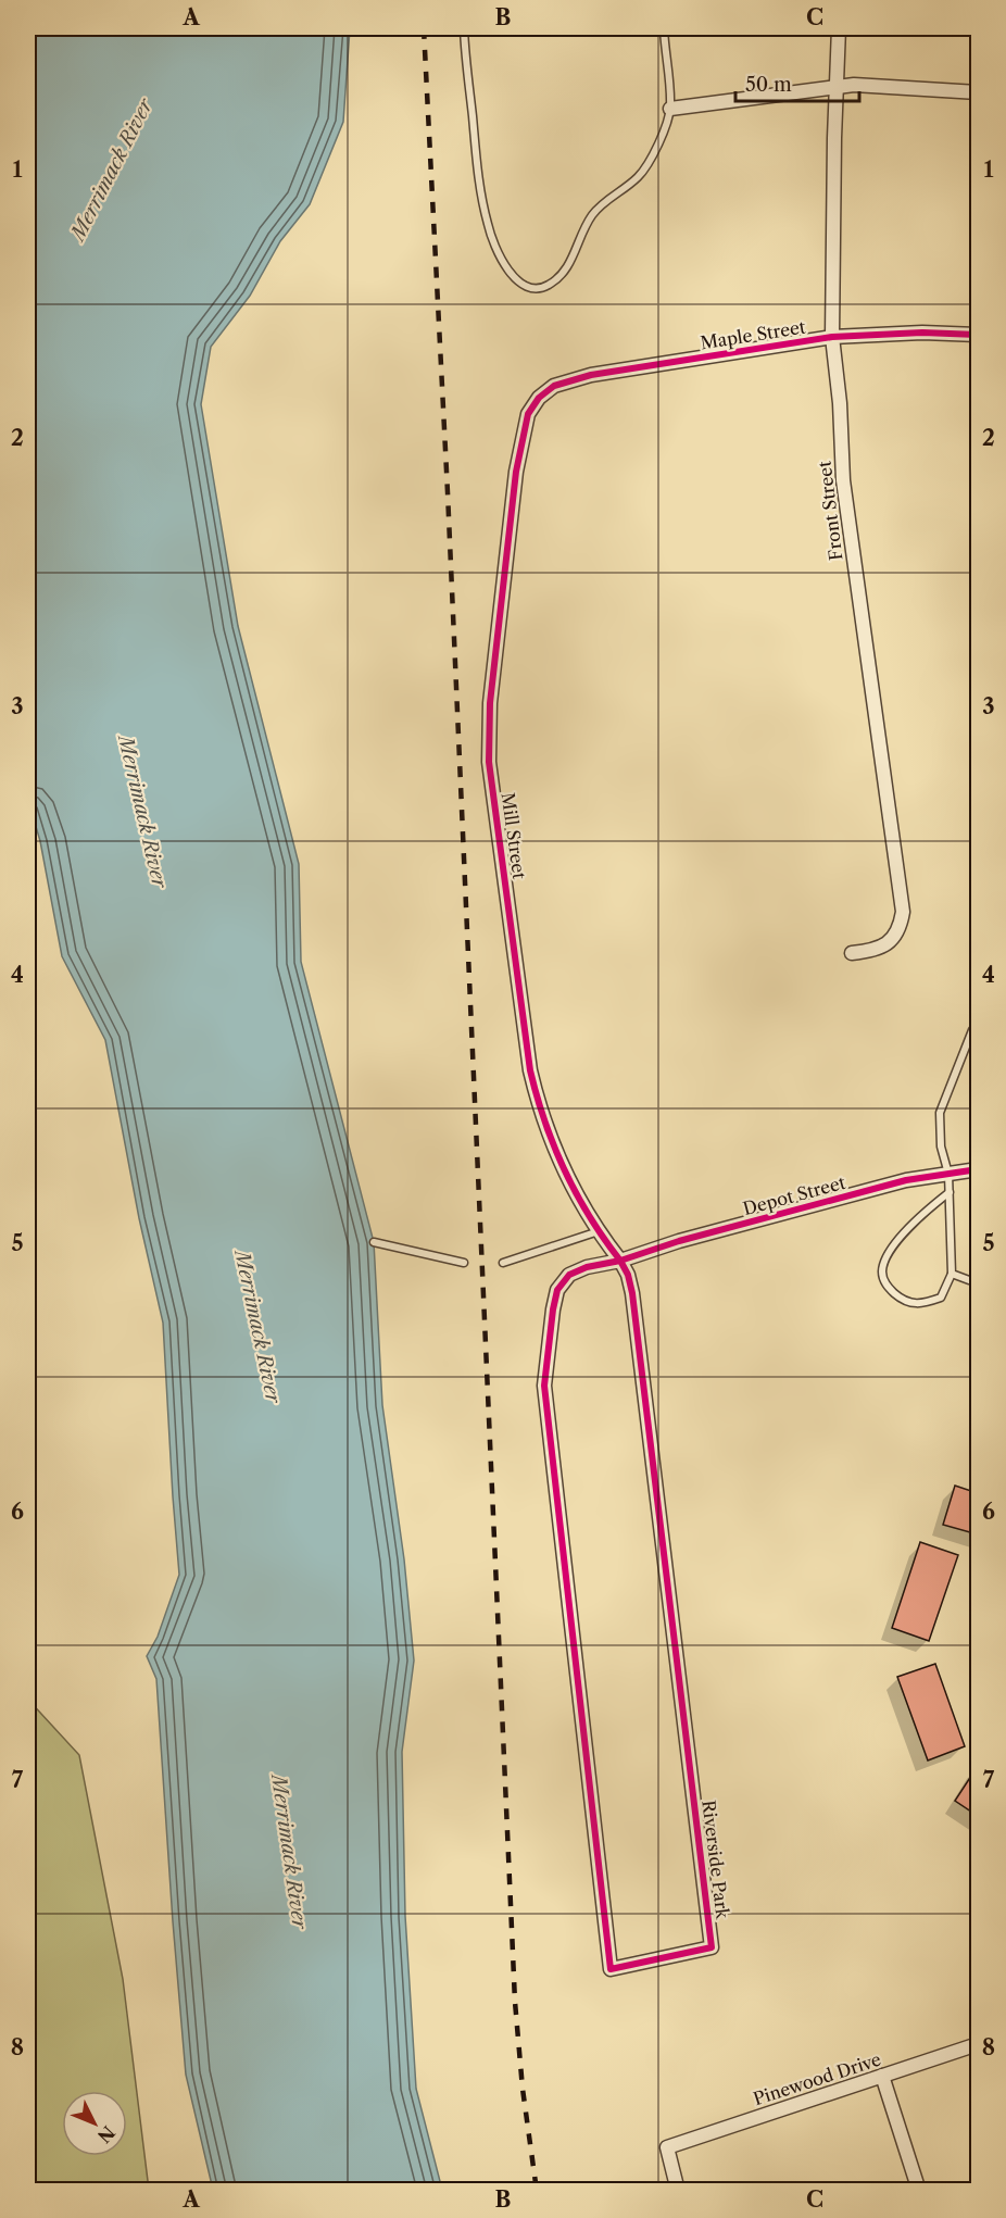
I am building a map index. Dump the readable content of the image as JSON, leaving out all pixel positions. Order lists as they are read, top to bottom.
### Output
{
  "streets": {
    "street": [
      "Maple Street",
      "Front Street",
      "Mill Street",
      "Depot Street",
      "Riverside Park",
      "Pinewood Drive"
    ]
  },
  "crossings": [
    ["Maple Street", "Front Street"],
    ["Maple Street", "Mill Street"],
    ["Mill Street", "Depot Street"],
    ["Mill Street", "Riverside Park"],
    ["Depot Street", "Riverside Park"]
  ],
  "water": ["Merrimack River"],
  "scale_bar": "50 m",
  "north": "bottom right",
  "grid": {
    "columns": ["A", "B", "C"],
    "rows": [
      "1",
      "2",
      "3",
      "4",
      "5",
      "6",
      "7",
      "8"
    ]
  }
}
